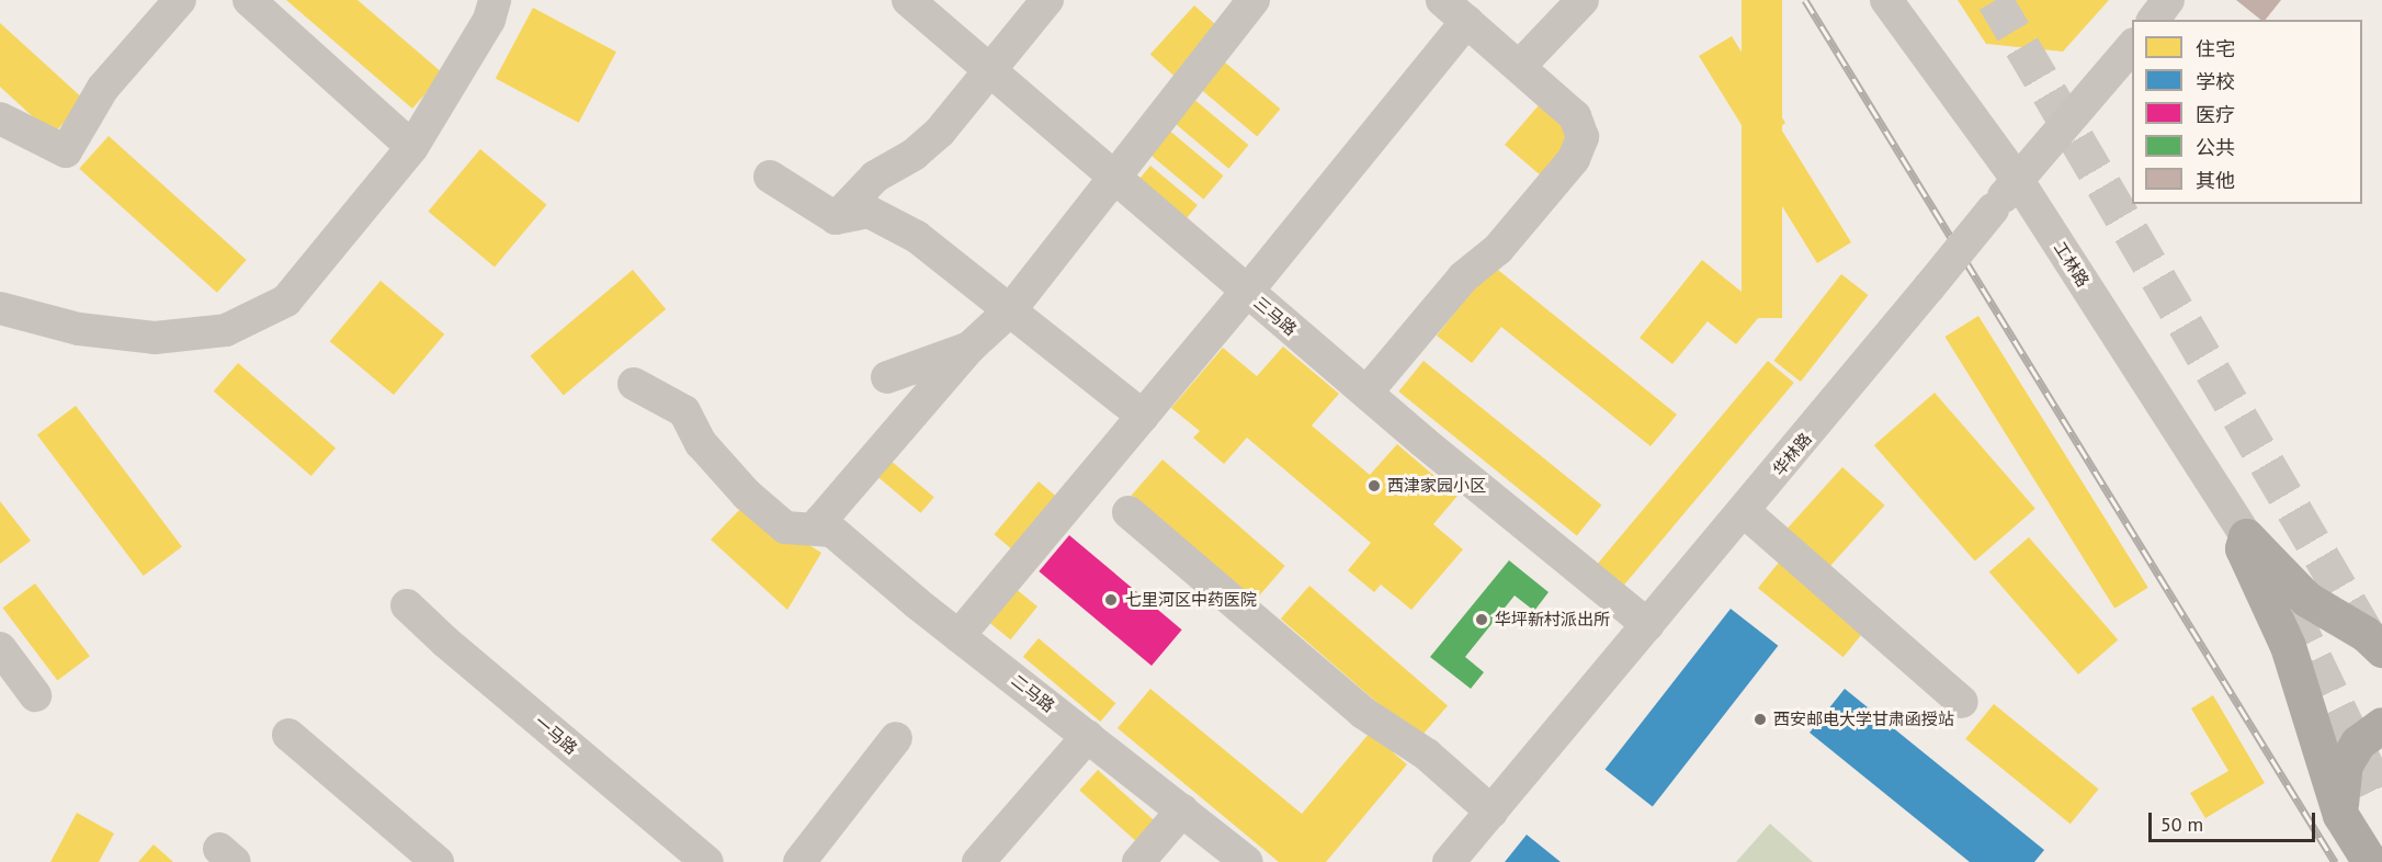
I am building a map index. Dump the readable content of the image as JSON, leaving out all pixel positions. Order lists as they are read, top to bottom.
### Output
{
  "streets": {
    "street": [
      "工林路",
      "三马路",
      "华林路",
      "二马路",
      "一马路"
    ]
  },
  "crossings": [
    ["工林路", "华林路"],
    ["三马路", "华林路"]
  ],
  "places": [
    "西津家园小区",
    "七里河区中药医院",
    "华坪新村派出所",
    "西安邮电大学甘肃函授站"
  ],
  "legend": [
    "住宅",
    "学校",
    "医疗",
    "公共",
    "其他"
  ],
  "scale_bar": "50 m"
}
